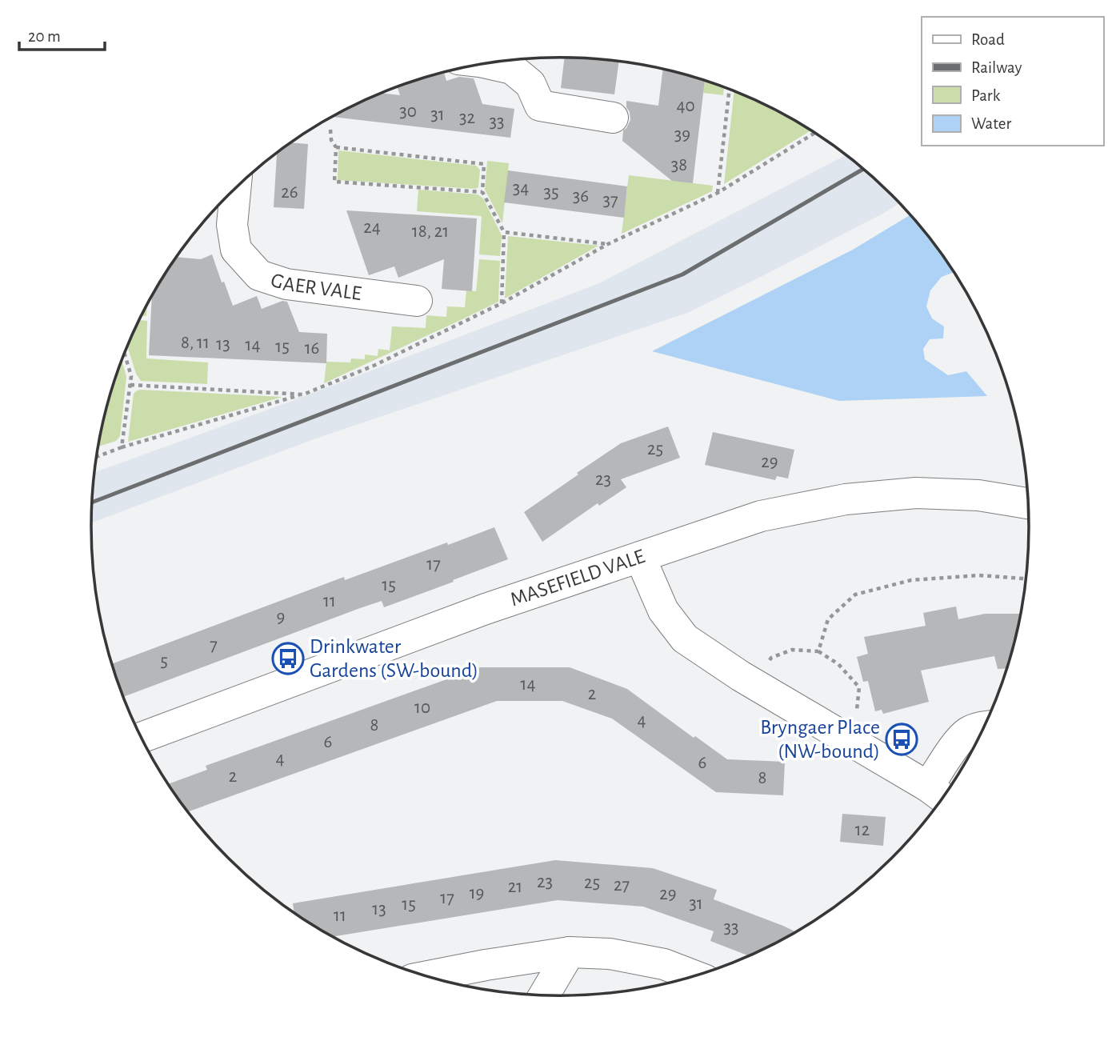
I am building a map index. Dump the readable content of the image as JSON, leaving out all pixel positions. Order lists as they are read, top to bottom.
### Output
{
  "streets": {
    "street": ["GAER VALE", "MASEFIELD VALE"]
  },
  "places": {
    "bus stop": ["Drinkwater Gardens (SW-bound)", "Bryngaer Place (NW-bound)"]
  },
  "house_numbers": [
    "40",
    "30",
    "31",
    "32",
    "33",
    "39",
    "38",
    "34",
    "26",
    "35",
    "36",
    "37",
    "24",
    "18, 21",
    "8, 11",
    "13",
    "14",
    "15",
    "16",
    "25",
    "29",
    "23",
    "17",
    "15",
    "11",
    "9",
    "7",
    "5",
    "14",
    "2",
    "10",
    "4",
    "8",
    "6",
    "4",
    "6",
    "2",
    "8",
    "12",
    "23",
    "25",
    "27",
    "21",
    "19",
    "29",
    "17",
    "31",
    "15",
    "13",
    "11",
    "33"
  ],
  "legend": [
    "Road",
    "Railway",
    "Park",
    "Water"
  ],
  "scale_bar": "20 m"
}
